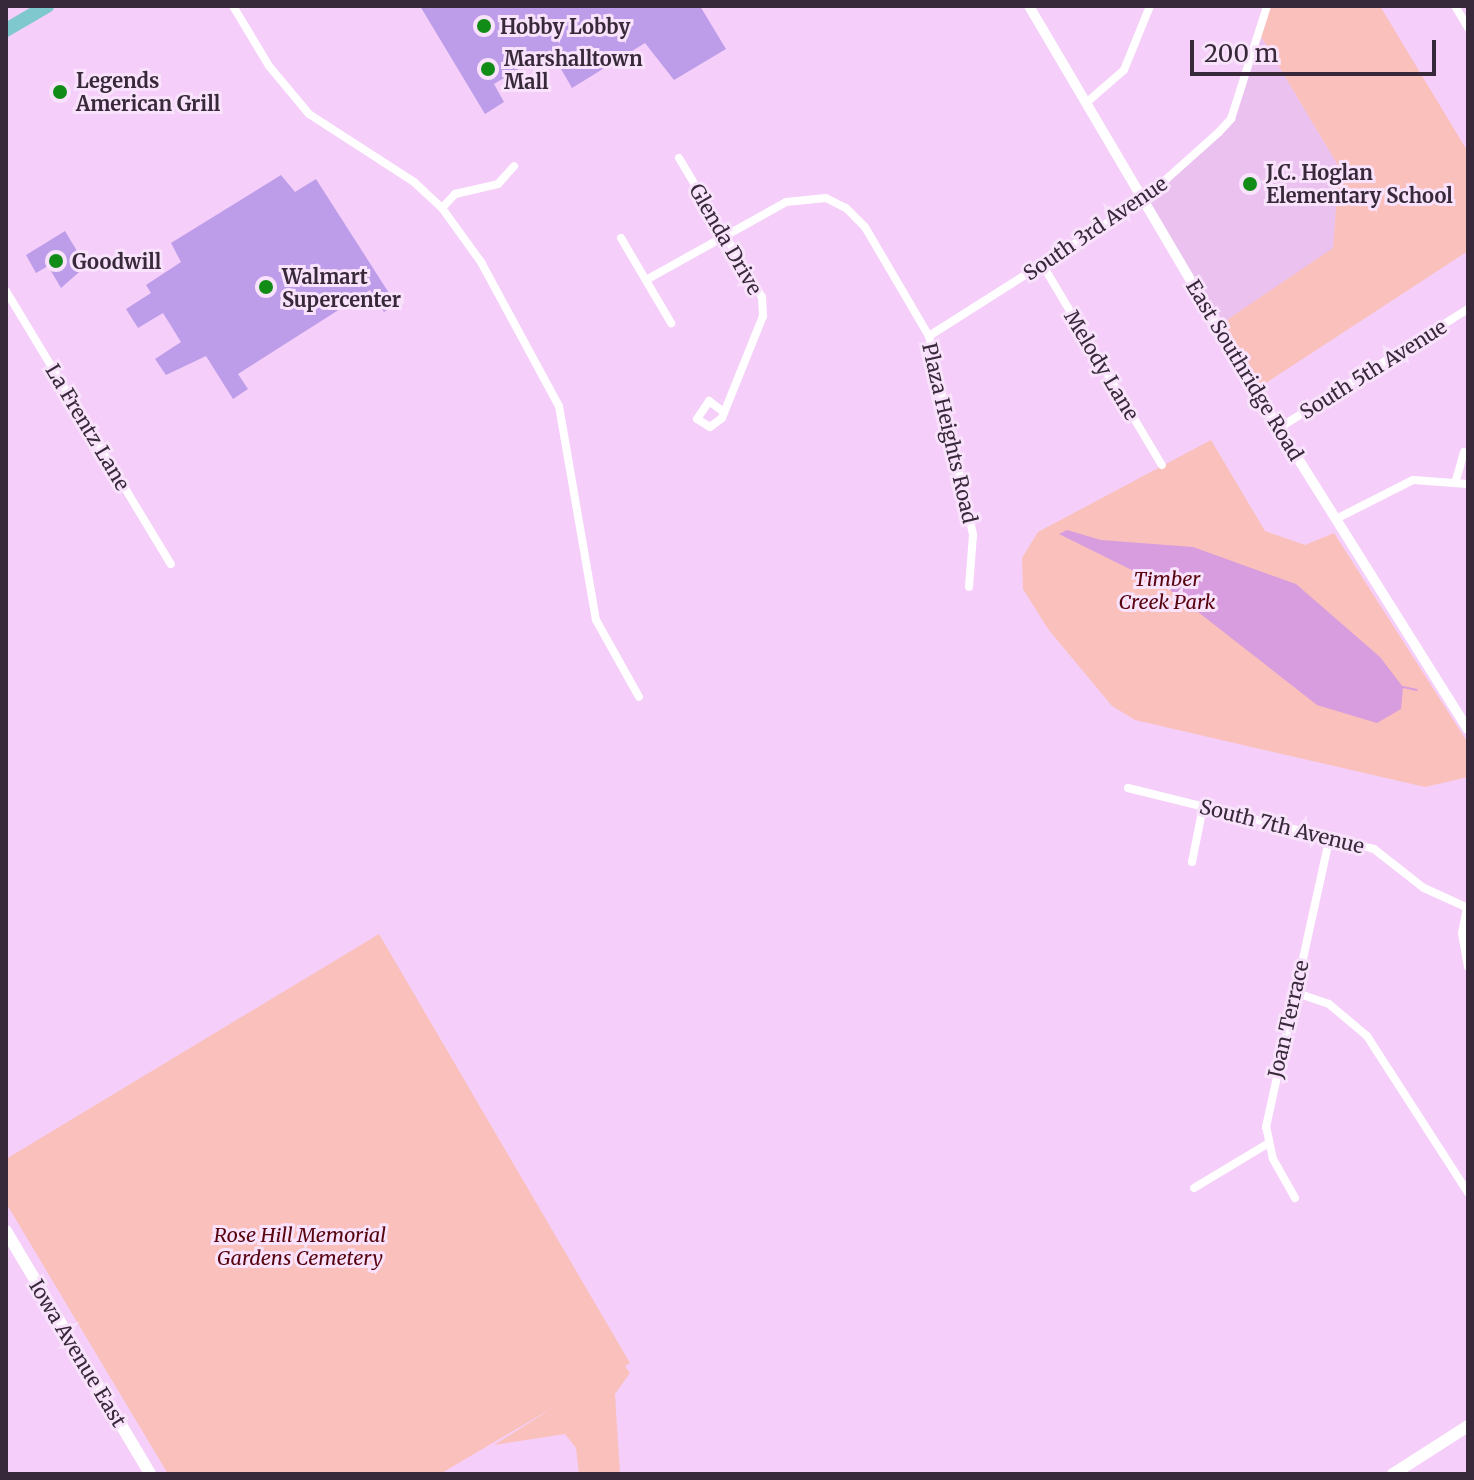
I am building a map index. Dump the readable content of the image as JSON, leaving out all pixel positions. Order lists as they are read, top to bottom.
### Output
{
  "streets": {
    "main road": ["Iowa Avenue East"],
    "street": [
      "South 3rd Avenue",
      "Glenda Drive",
      "Melody Lane",
      "South 5th Avenue",
      "East Southridge Road",
      "La Frentz Lane",
      "Plaza Heights Road",
      "South 7th Avenue",
      "Joan Terrace"
    ]
  },
  "crossings": [
    ["South 3rd Avenue", "Melody Lane"],
    ["South 3rd Avenue", "East Southridge Road"],
    ["South 3rd Avenue", "Plaza Heights Road"],
    ["Glenda Drive", "Plaza Heights Road"],
    ["South 5th Avenue", "East Southridge Road"],
    ["South 7th Avenue", "Joan Terrace"]
  ],
  "parks": ["Timber Creek Park", "Rose Hill Memorial Gardens Cemetery"],
  "places": [
    "Hobby Lobby",
    "Marshalltown Mall",
    "Legends American Grill",
    "J.C. Hoglan Elementary School",
    "Goodwill",
    "Walmart Supercenter"
  ],
  "scale_bar": "200 m"
}
